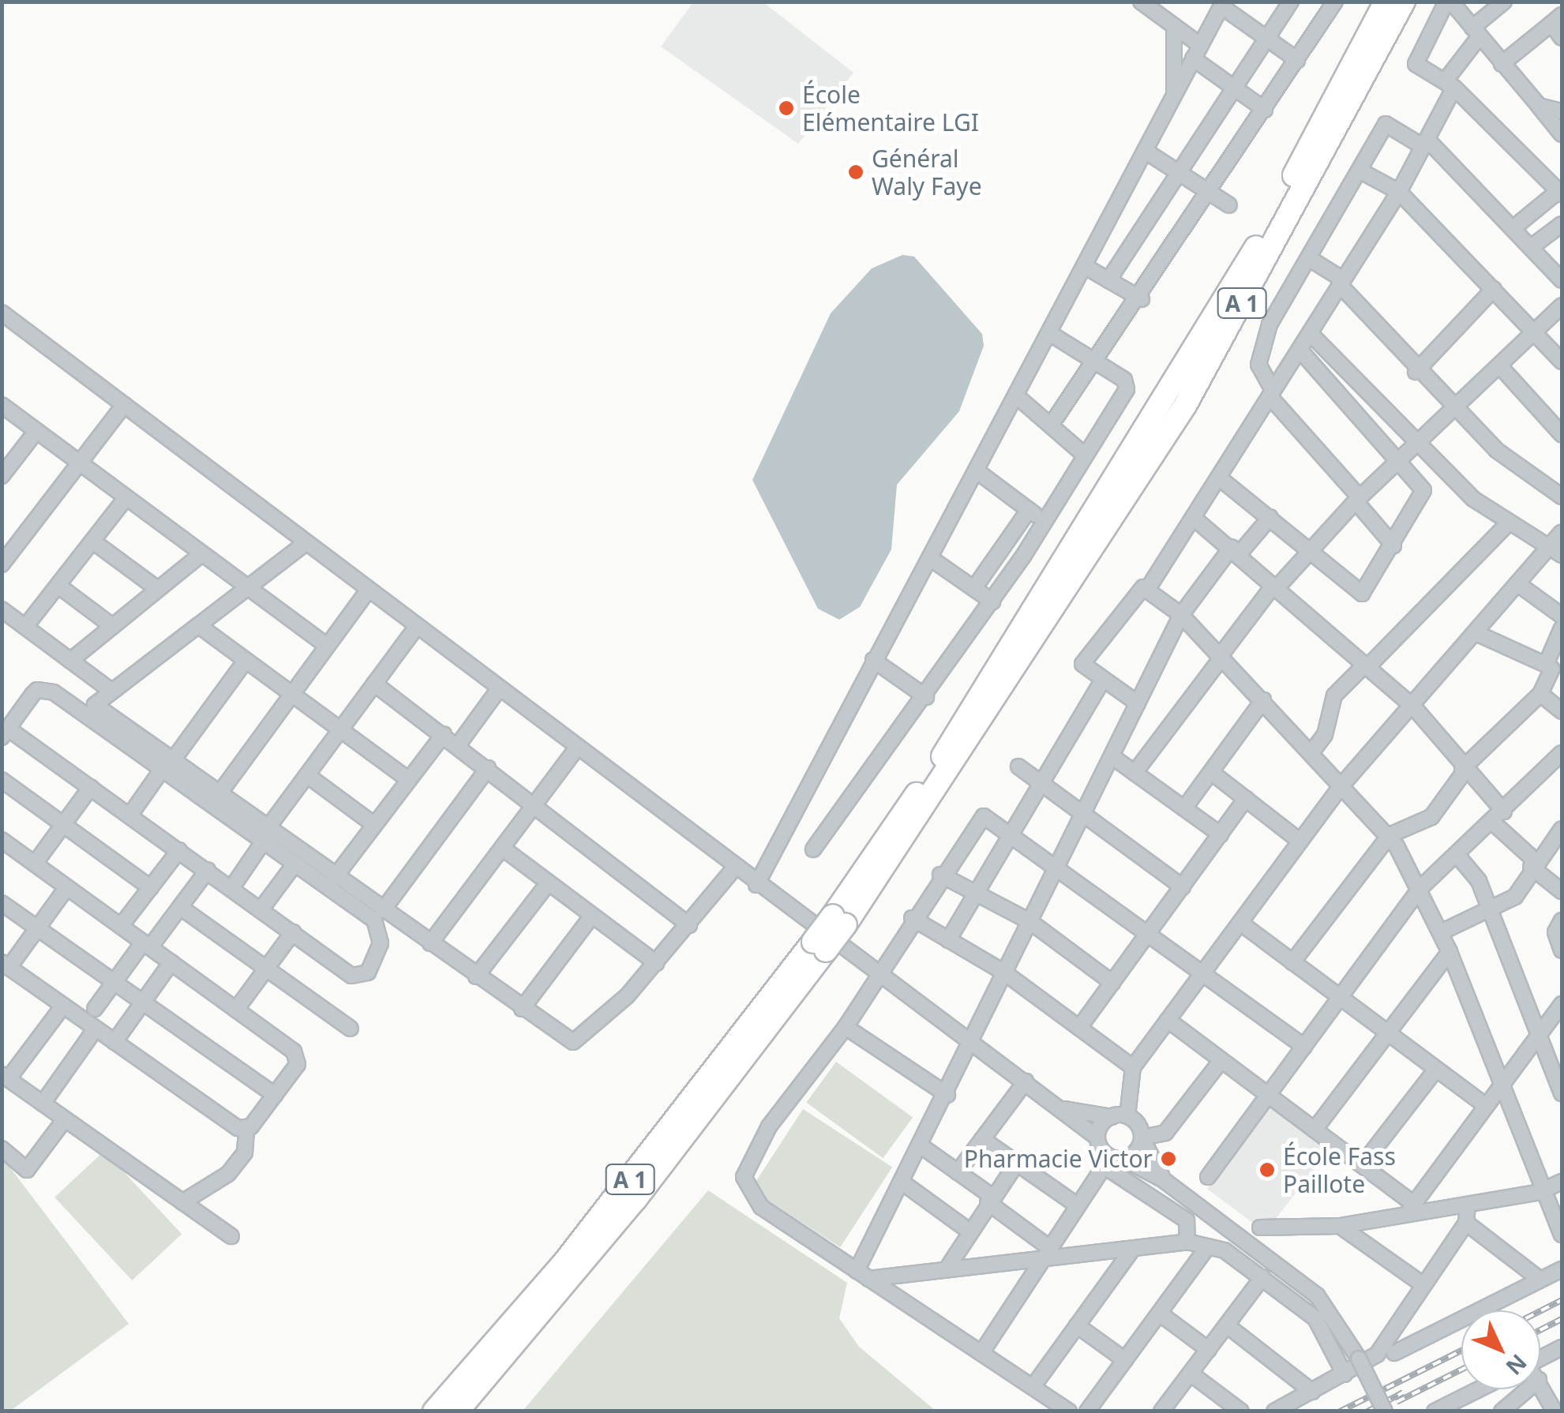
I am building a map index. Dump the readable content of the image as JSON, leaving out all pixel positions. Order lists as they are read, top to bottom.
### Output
{
  "streets": {
    "highway": ["A 1"]
  },
  "places": [
    "École Elémentaire LGI",
    "Général Waly Faye",
    "Pharmacie Victor",
    "École Fass Paillote"
  ],
  "north": "bottom right"
}
